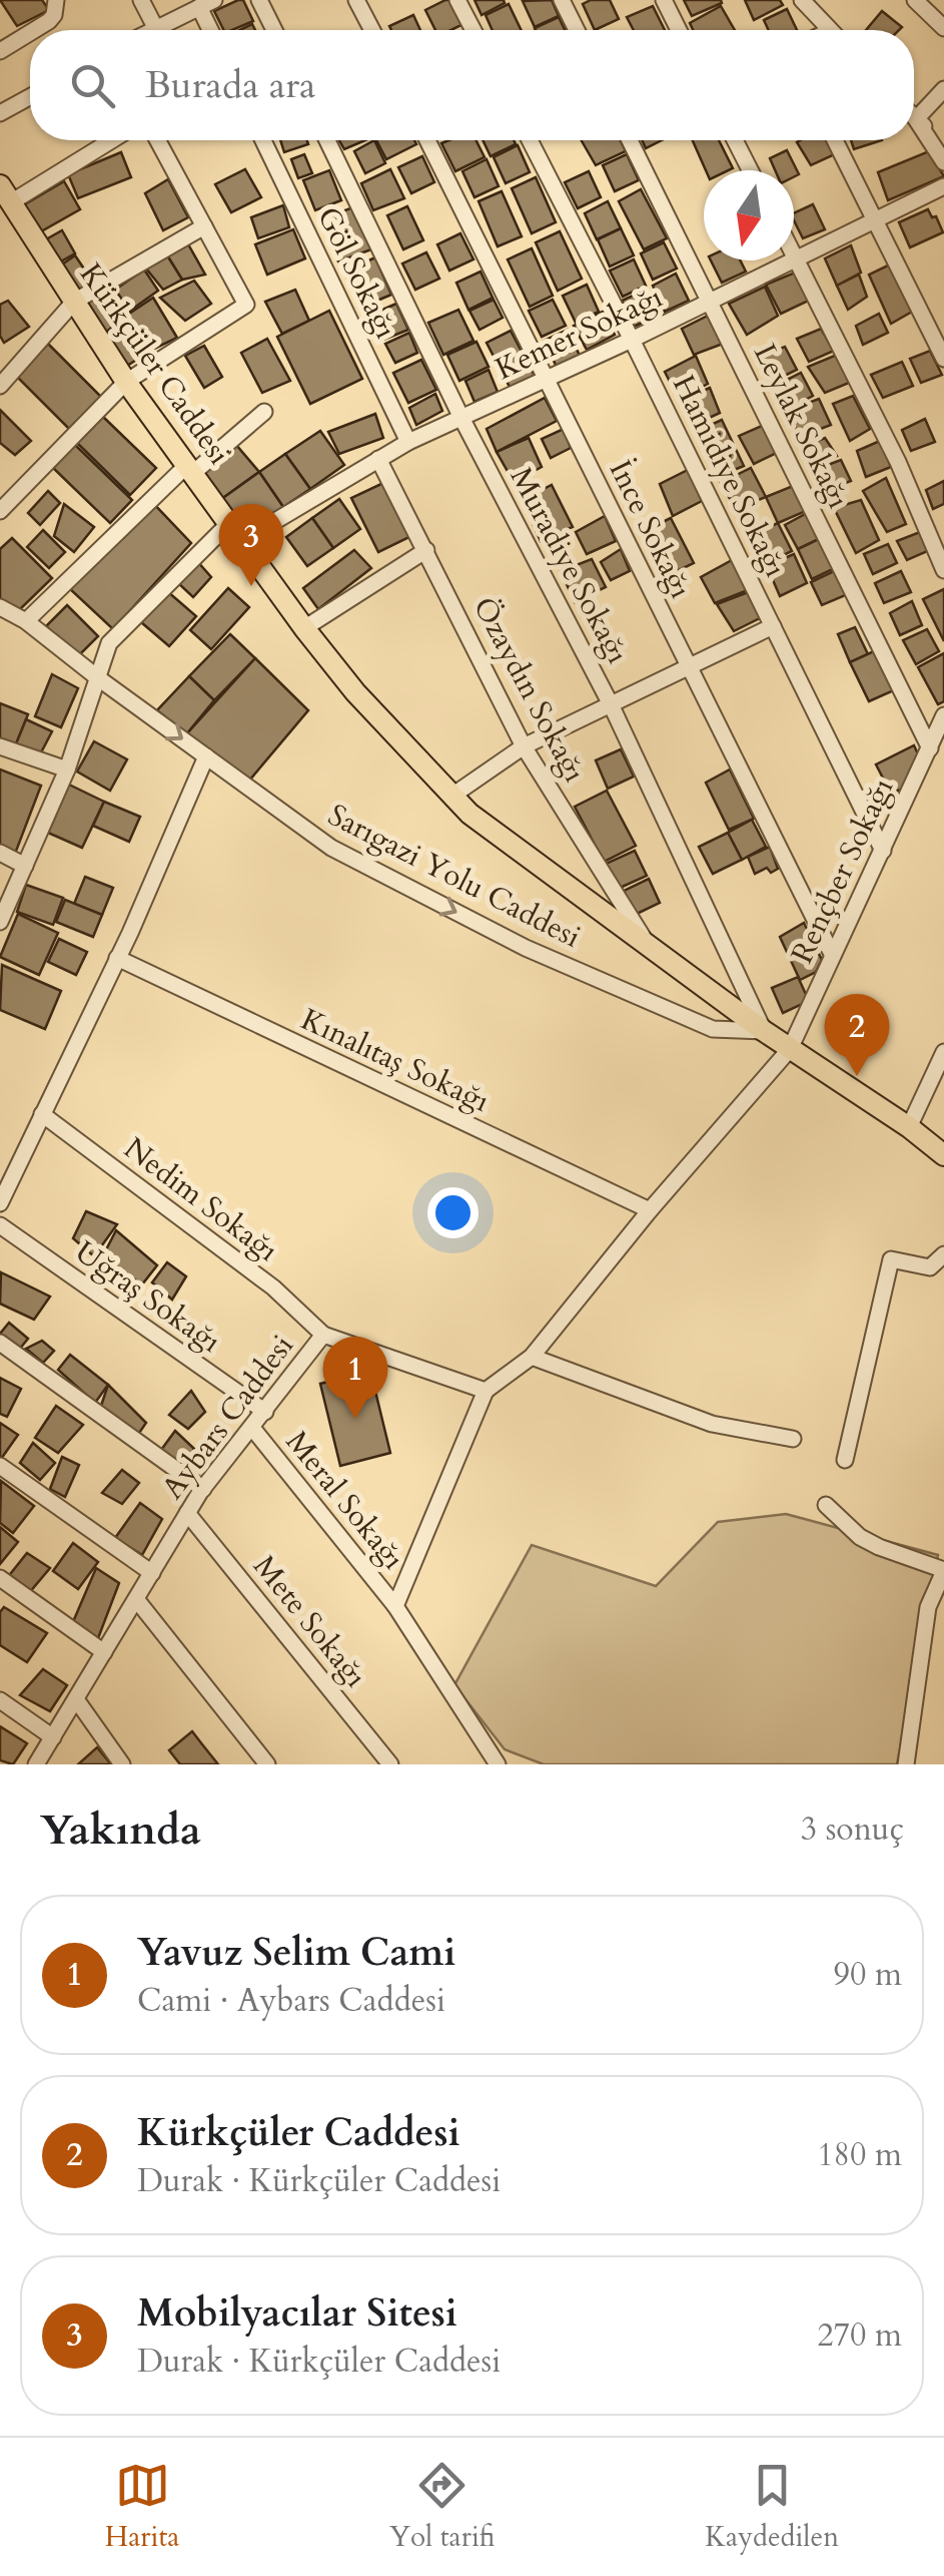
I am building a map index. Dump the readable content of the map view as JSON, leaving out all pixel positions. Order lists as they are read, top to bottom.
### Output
{
  "streets": {
    "main road": ["Kürkçüler Caddesi"],
    "street": [
      "Göl Sokağı",
      "Kemer Sokağı",
      "Leylak Sokağı",
      "Hamidiye Sokağı",
      "İnce Sokağı",
      "Muradiye Sokağı",
      "Özaydın Sokağı",
      "Rençber Sokağı",
      "Sarıgazi Yolu Caddesi",
      "Kınalıtaş Sokağı",
      "Nedim Sokağı",
      "Uğraş Sokağı",
      "Aybars Caddesi",
      "Meral Sokağı",
      "Mete Sokağı"
    ]
  },
  "crossings": [
    ["Göl Sokağı", "Kemer Sokağı"],
    ["Kemer Sokağı", "Kürkçüler Caddesi"],
    ["Kemer Sokağı", "Leylak Sokağı"],
    ["Kemer Sokağı", "Hamidiye Sokağı"],
    ["Kemer Sokağı", "İnce Sokağı"],
    ["Kemer Sokağı", "Muradiye Sokağı"],
    ["Kemer Sokağı", "Özaydın Sokağı"],
    ["Kürkçüler Caddesi", "Muradiye Sokağı"],
    ["Kürkçüler Caddesi", "Özaydın Sokağı"],
    ["Kürkçüler Caddesi", "Rençber Sokağı"],
    ["Kürkçüler Caddesi", "Sarıgazi Yolu Caddesi"],
    ["Leylak Sokağı", "Rençber Sokağı"],
    ["Hamidiye Sokağı", "Rençber Sokağı"],
    ["İnce Sokağı", "Rençber Sokağı"],
    ["Muradiye Sokağı", "Sarıgazi Yolu Caddesi"],
    ["Nedim Sokağı", "Aybars Caddesi"],
    ["Uğraş Sokağı", "Aybars Caddesi"],
    ["Aybars Caddesi", "Meral Sokağı"],
    ["Aybars Caddesi", "Mete Sokağı"]
  ],
  "one_way": ["Sarıgazi Yolu Caddesi"],
  "north": "bottom",
  "page": {
    "search": "Burada ara",
    "pins": ["3", "2", "1"],
    "heading": ["Yakında", "3 sonuç"],
    "list": [
      {
        "mark": "1",
        "name": "Yavuz Selim Cami",
        "note": "Cami · Aybars Caddesi",
        "value": "90 m"
      },
      {
        "mark": "2",
        "name": "Kürkçüler Caddesi",
        "note": "Durak · Kürkçüler Caddesi",
        "value": "180 m"
      },
      {
        "mark": "3",
        "name": "Mobilyacılar Sitesi",
        "note": "Durak · Kürkçüler Caddesi",
        "value": "270 m"
      }
    ],
    "nav": ["Harita", "Yol tarifi", "Kaydedilen"]
  }
}
